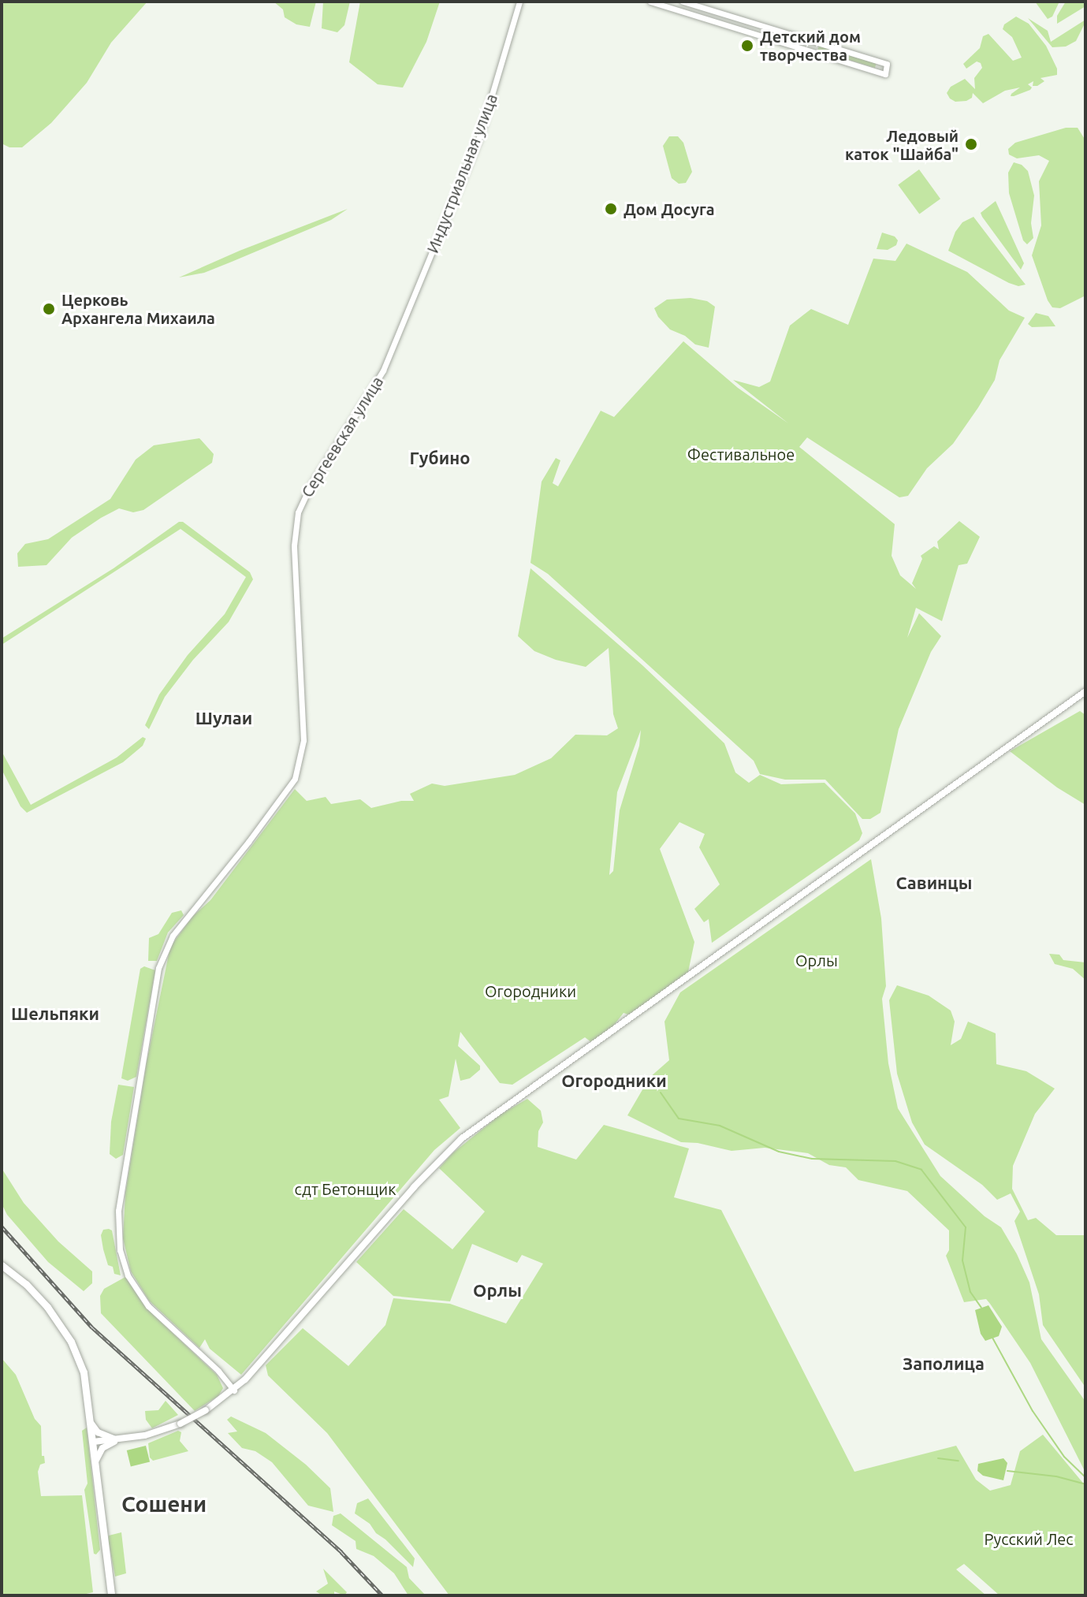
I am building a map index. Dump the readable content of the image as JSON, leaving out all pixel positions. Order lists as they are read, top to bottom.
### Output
{
  "streets": {
    "street": ["Индустриальная улица", "Сергеевская улица"]
  },
  "crossings": [
    ["Индустриальная улица", "Сергеевская улица"]
  ],
  "districts": [
    "Губино",
    "Шулаи",
    "Савинцы",
    "Шельпяки",
    "Огородники",
    "Орлы",
    "Заполица",
    "Сошени"
  ],
  "parks": [
    "Фестивальное",
    "Орлы",
    "Огородники",
    "сдт Бетонщик",
    "Русский Лес"
  ],
  "places": [
    "Детский дом творчества",
    "Ледовый каток \"Шайба\"",
    "Дом Досуга",
    "Церковь Архангела Михаила"
  ]
}
